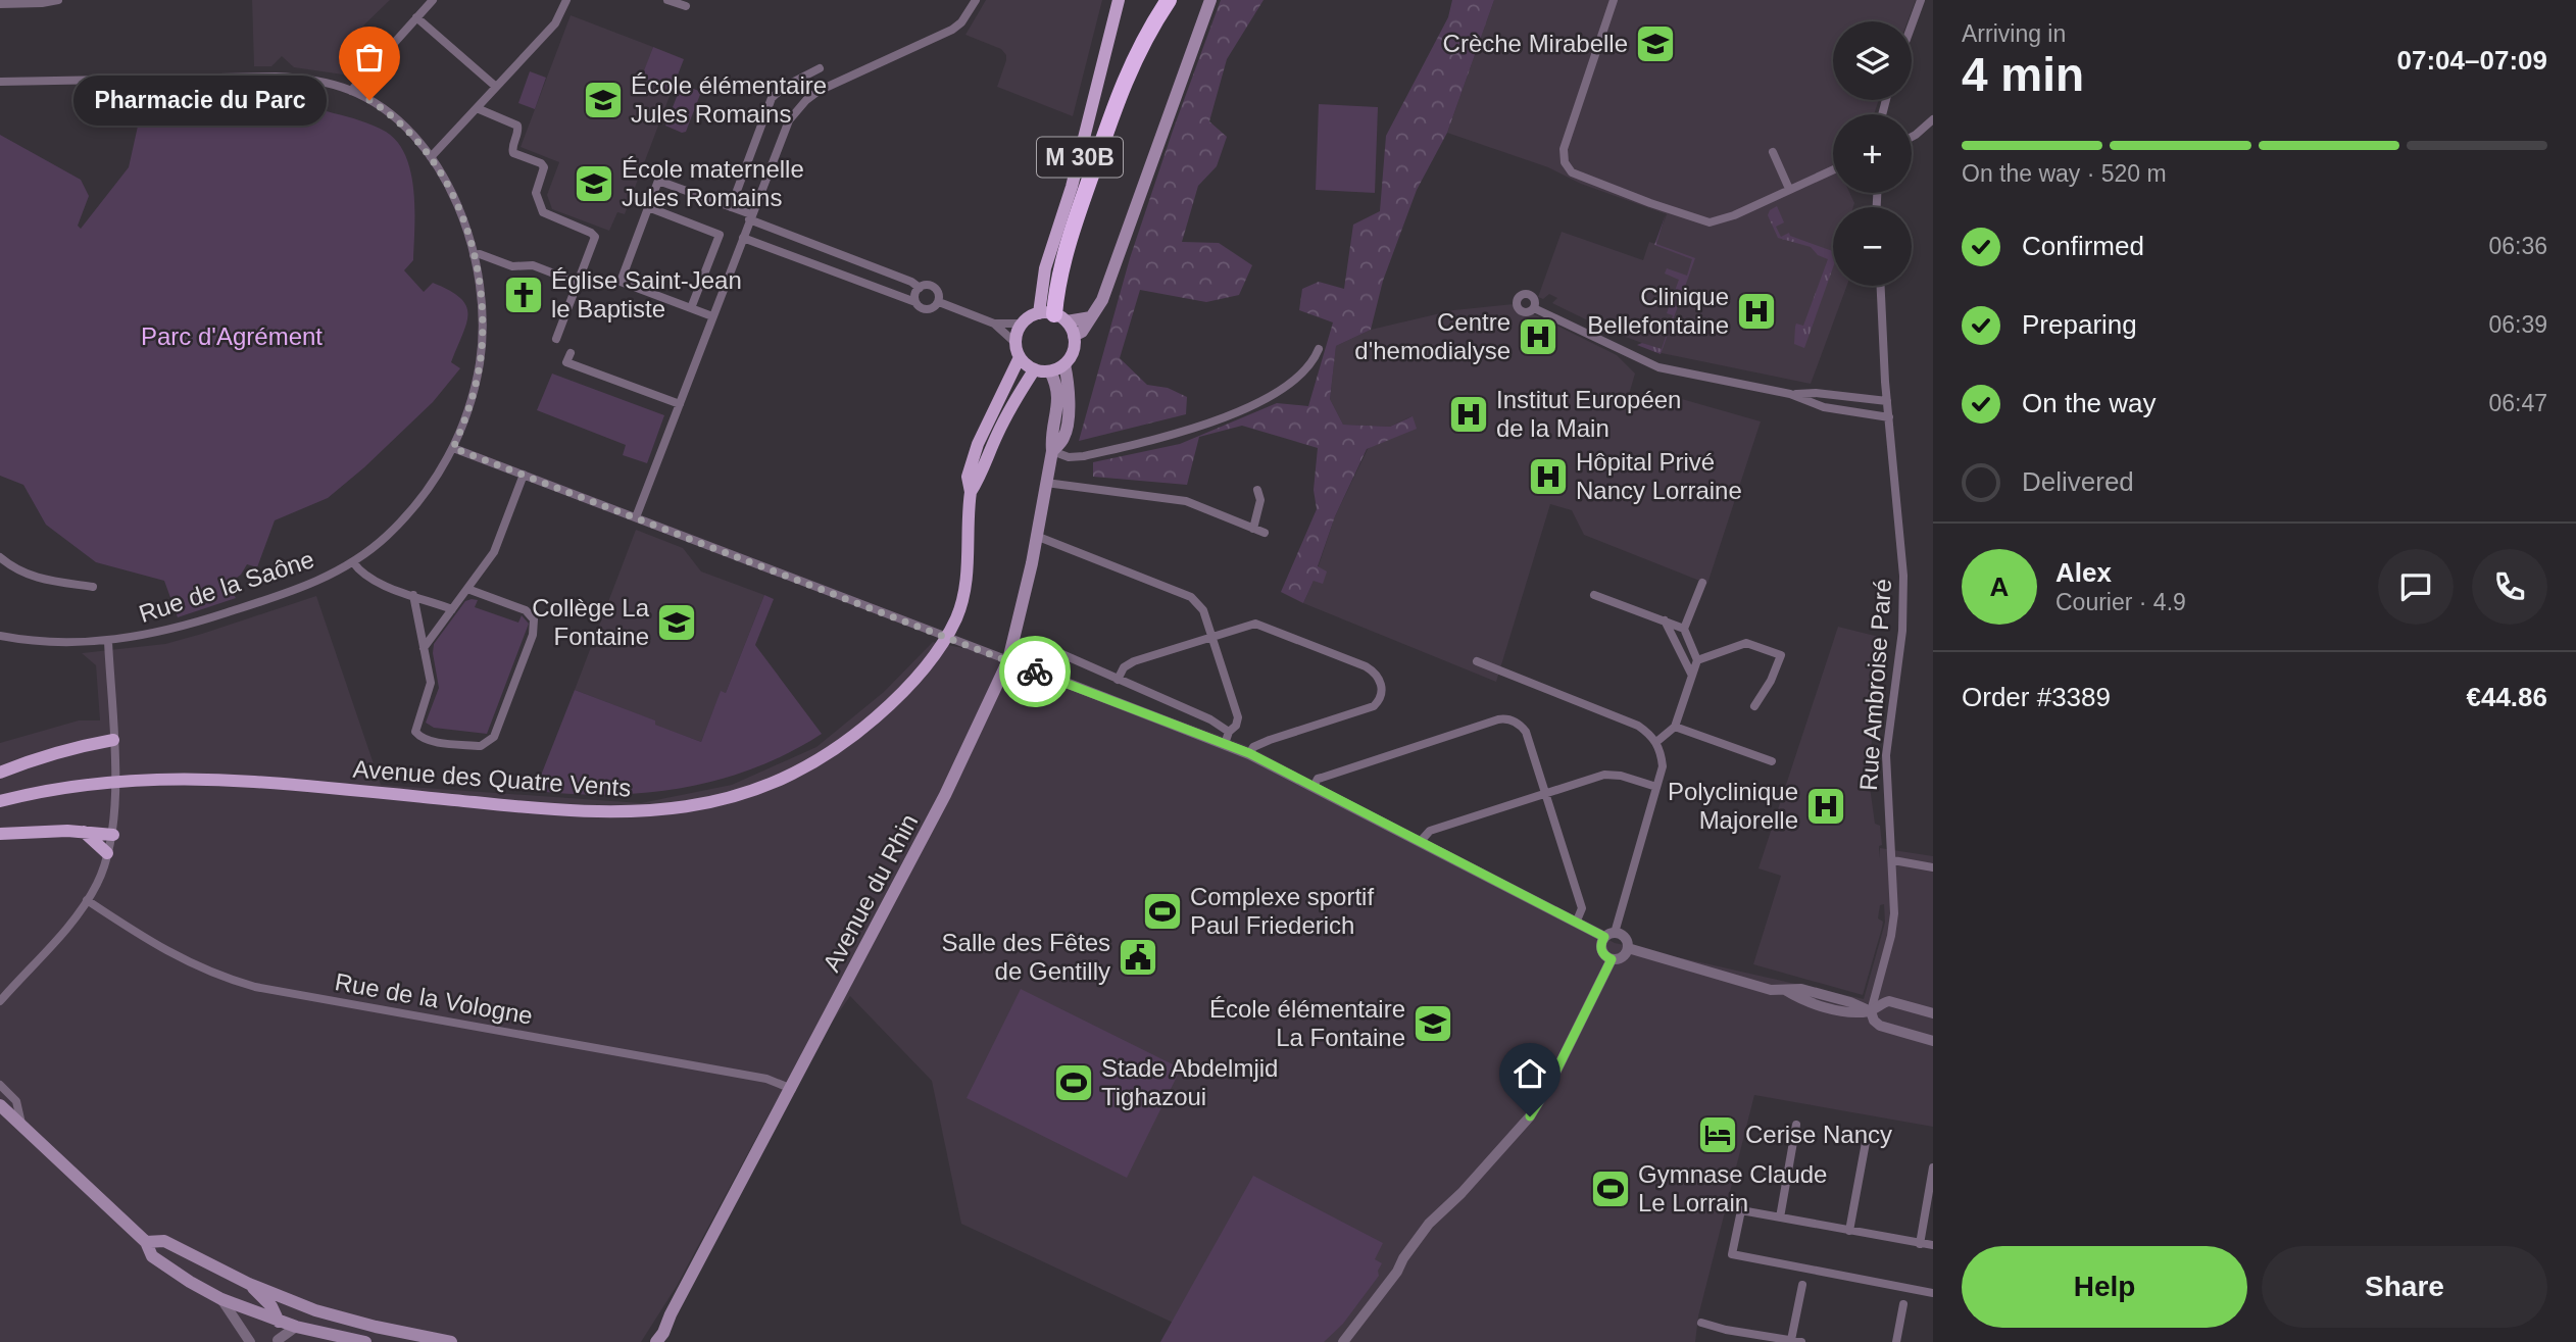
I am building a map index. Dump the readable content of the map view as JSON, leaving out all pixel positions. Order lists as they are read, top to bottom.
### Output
{
  "streets": {
    "main road": ["M 30B", "Avenue des Quatre Vents", "Avenue du Rhin"],
    "street": ["Rue de la Saône", "Rue Ambroise Paré", "Rue de la Vologne"]
  },
  "crossings": [
    ["M 30B", "Avenue des Quatre Vents"],
    ["M 30B", "Avenue du Rhin"],
    ["Avenue des Quatre Vents", "Avenue du Rhin"],
    ["Avenue du Rhin", "Rue de la Vologne"]
  ],
  "parks": ["Parc d'Agrément"],
  "places": {
    "school or university": [
      "Crèche Mirabelle",
      "École élémentaire Jules Romains",
      "École maternelle Jules Romains",
      "Collège La Fontaine",
      "École élémentaire La Fontaine"
    ],
    "other": ["Pharmacie du Parc"],
    "church": ["Église Saint-Jean le Baptiste"],
    "hospital": [
      "Clinique Bellefontaine",
      "Centre d'hemodialyse",
      "Institut Européen de la Main",
      "Hôpital Privé Nancy Lorraine",
      "Polyclinique Majorelle"
    ],
    "sports": ["Complexe sportif Paul Friederich", "Stade Abdelmjid Tighazoui", "Gymnase Claude Le Lorrain"],
    "public building": ["Salle des Fêtes de Gentilly"],
    "hotel": ["Cerise Nancy"]
  },
  "page": {
    "heading": ["4 min", "Arriving in", "07:04–07:09"],
    "panel": [
      "Alex",
      "Courier · 4.9",
      "Order #3389",
      "€44.86"
    ],
    "map_buttons": ["+", "−"],
    "bubble": "Pharmacie du Parc",
    "bar": "On the way · 520 m",
    "list": [
      ["Confirmed", "06:36"],
      ["Preparing", "06:39"],
      ["On the way", "06:47"],
      "Delivered"
    ],
    "round": "A",
    "buttons": ["Help", "Share"]
  }
}
